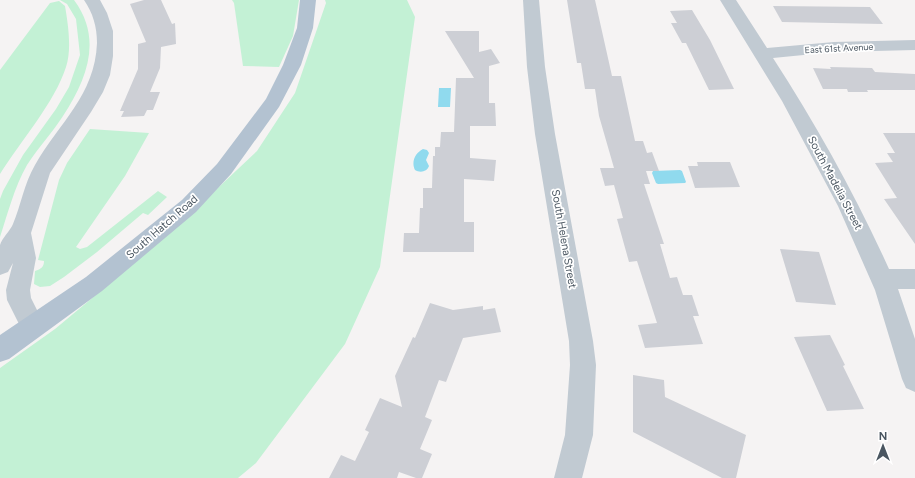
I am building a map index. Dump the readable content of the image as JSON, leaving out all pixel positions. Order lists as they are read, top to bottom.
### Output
{
  "streets": {
    "main road": ["South Hatch Road"],
    "street": ["East 61st Avenue", "South Madelia Street", "South Helena Street"]
  },
  "crossings": [
    ["East 61st Avenue", "South Madelia Street"]
  ],
  "north": "top"
}
